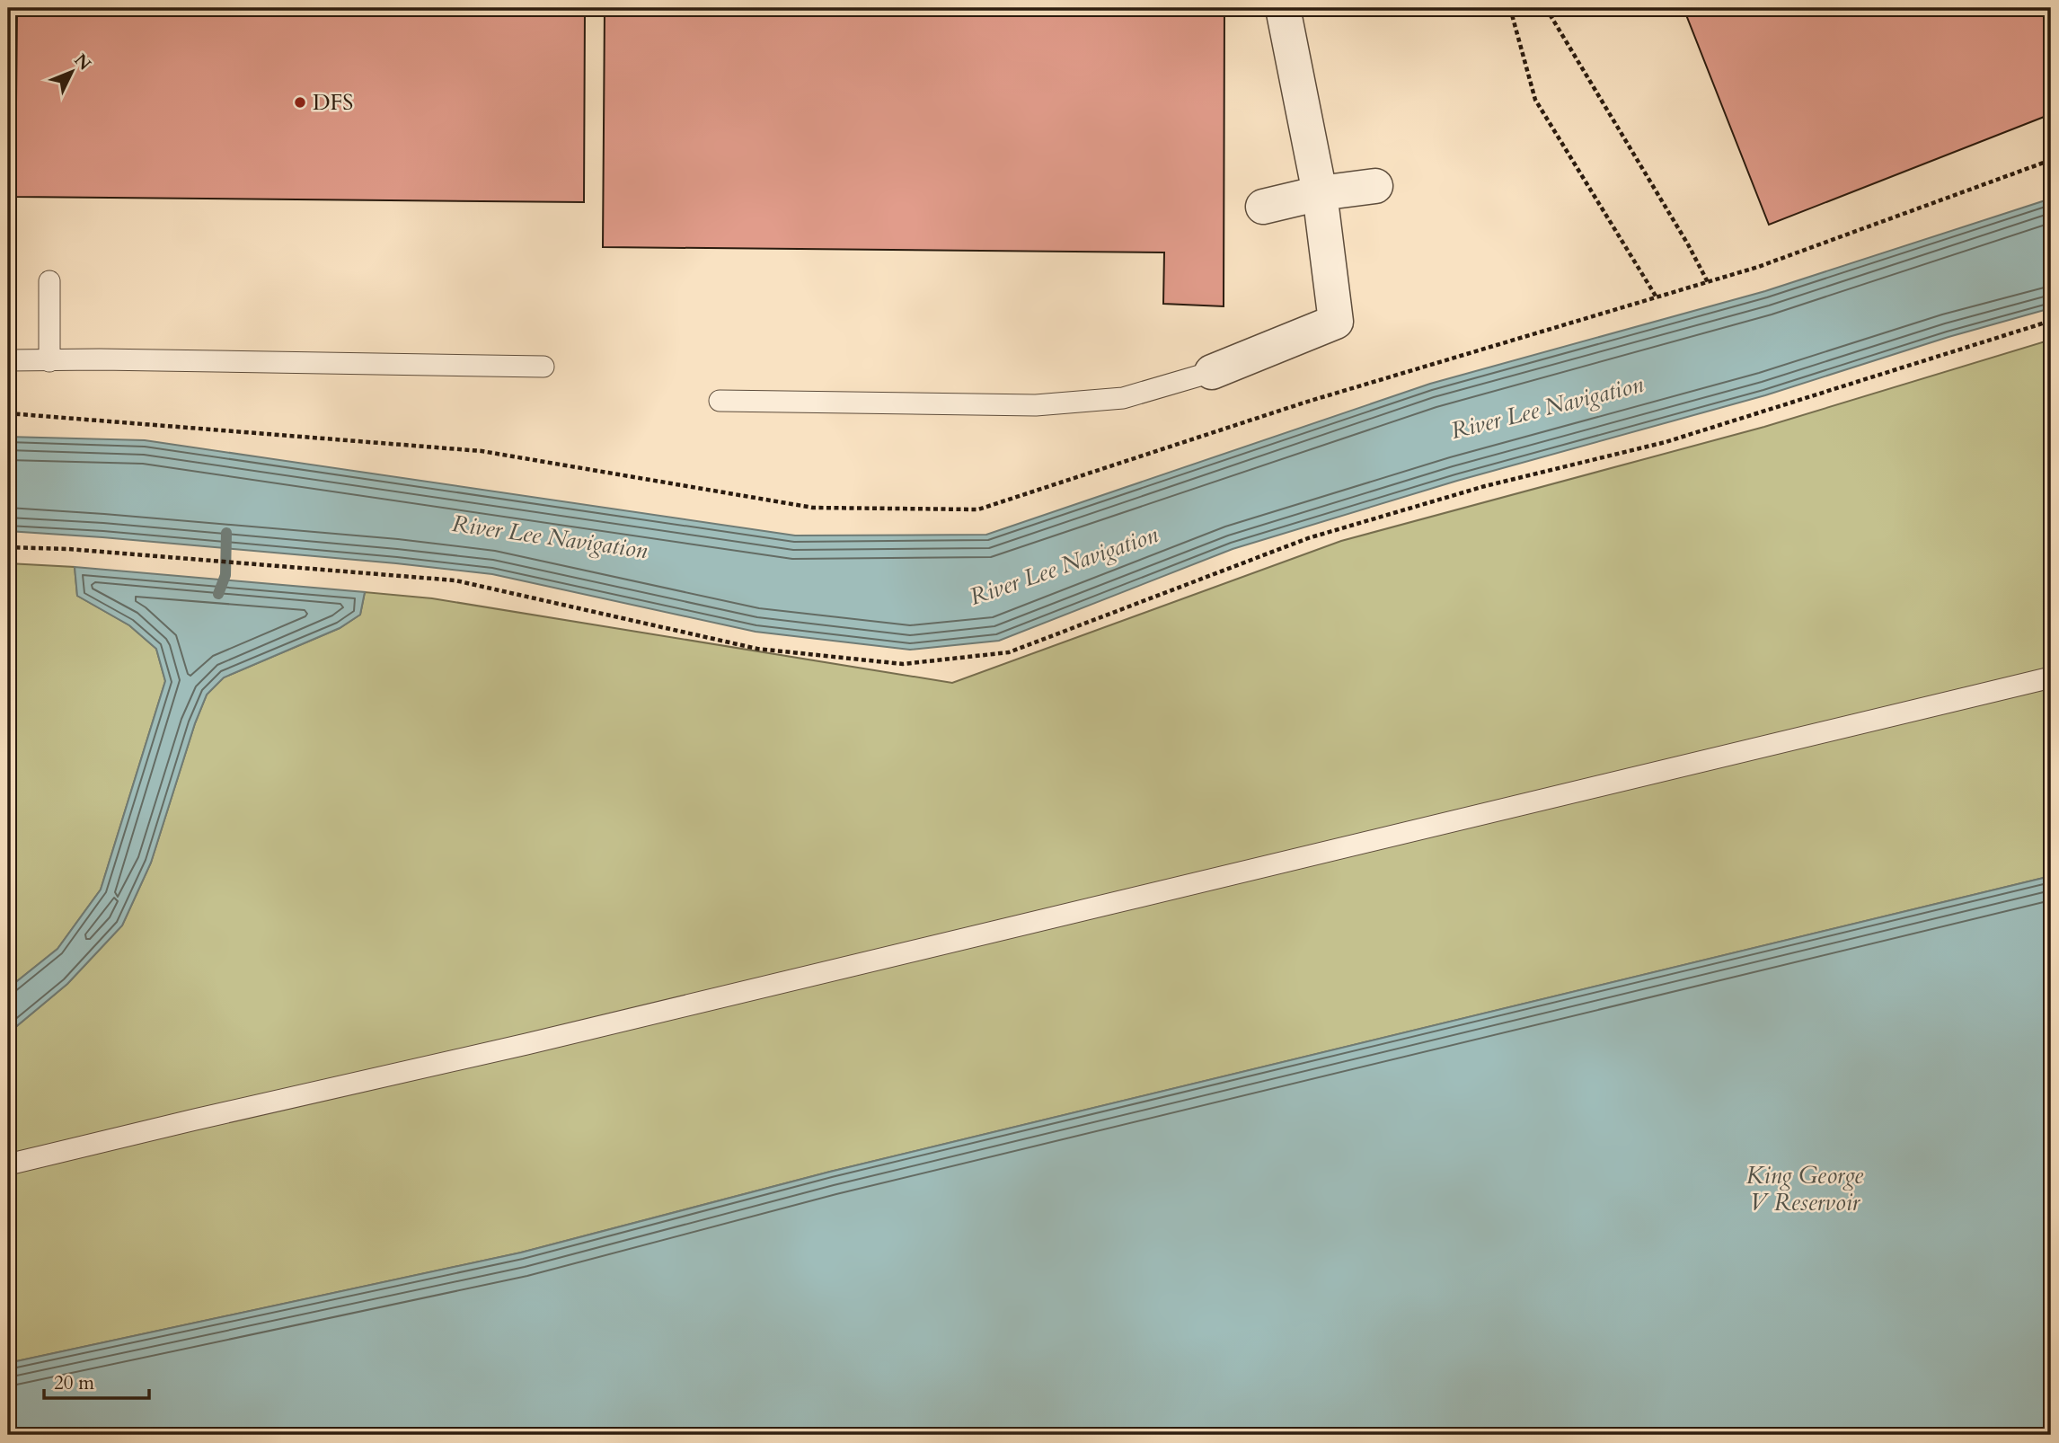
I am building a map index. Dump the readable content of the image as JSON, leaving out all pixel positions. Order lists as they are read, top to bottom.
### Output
{
  "water": ["River Lee Navigation", "King George V Reservoir"],
  "places": ["DFS"],
  "scale_bar": "20 m",
  "north": "top right"
}
